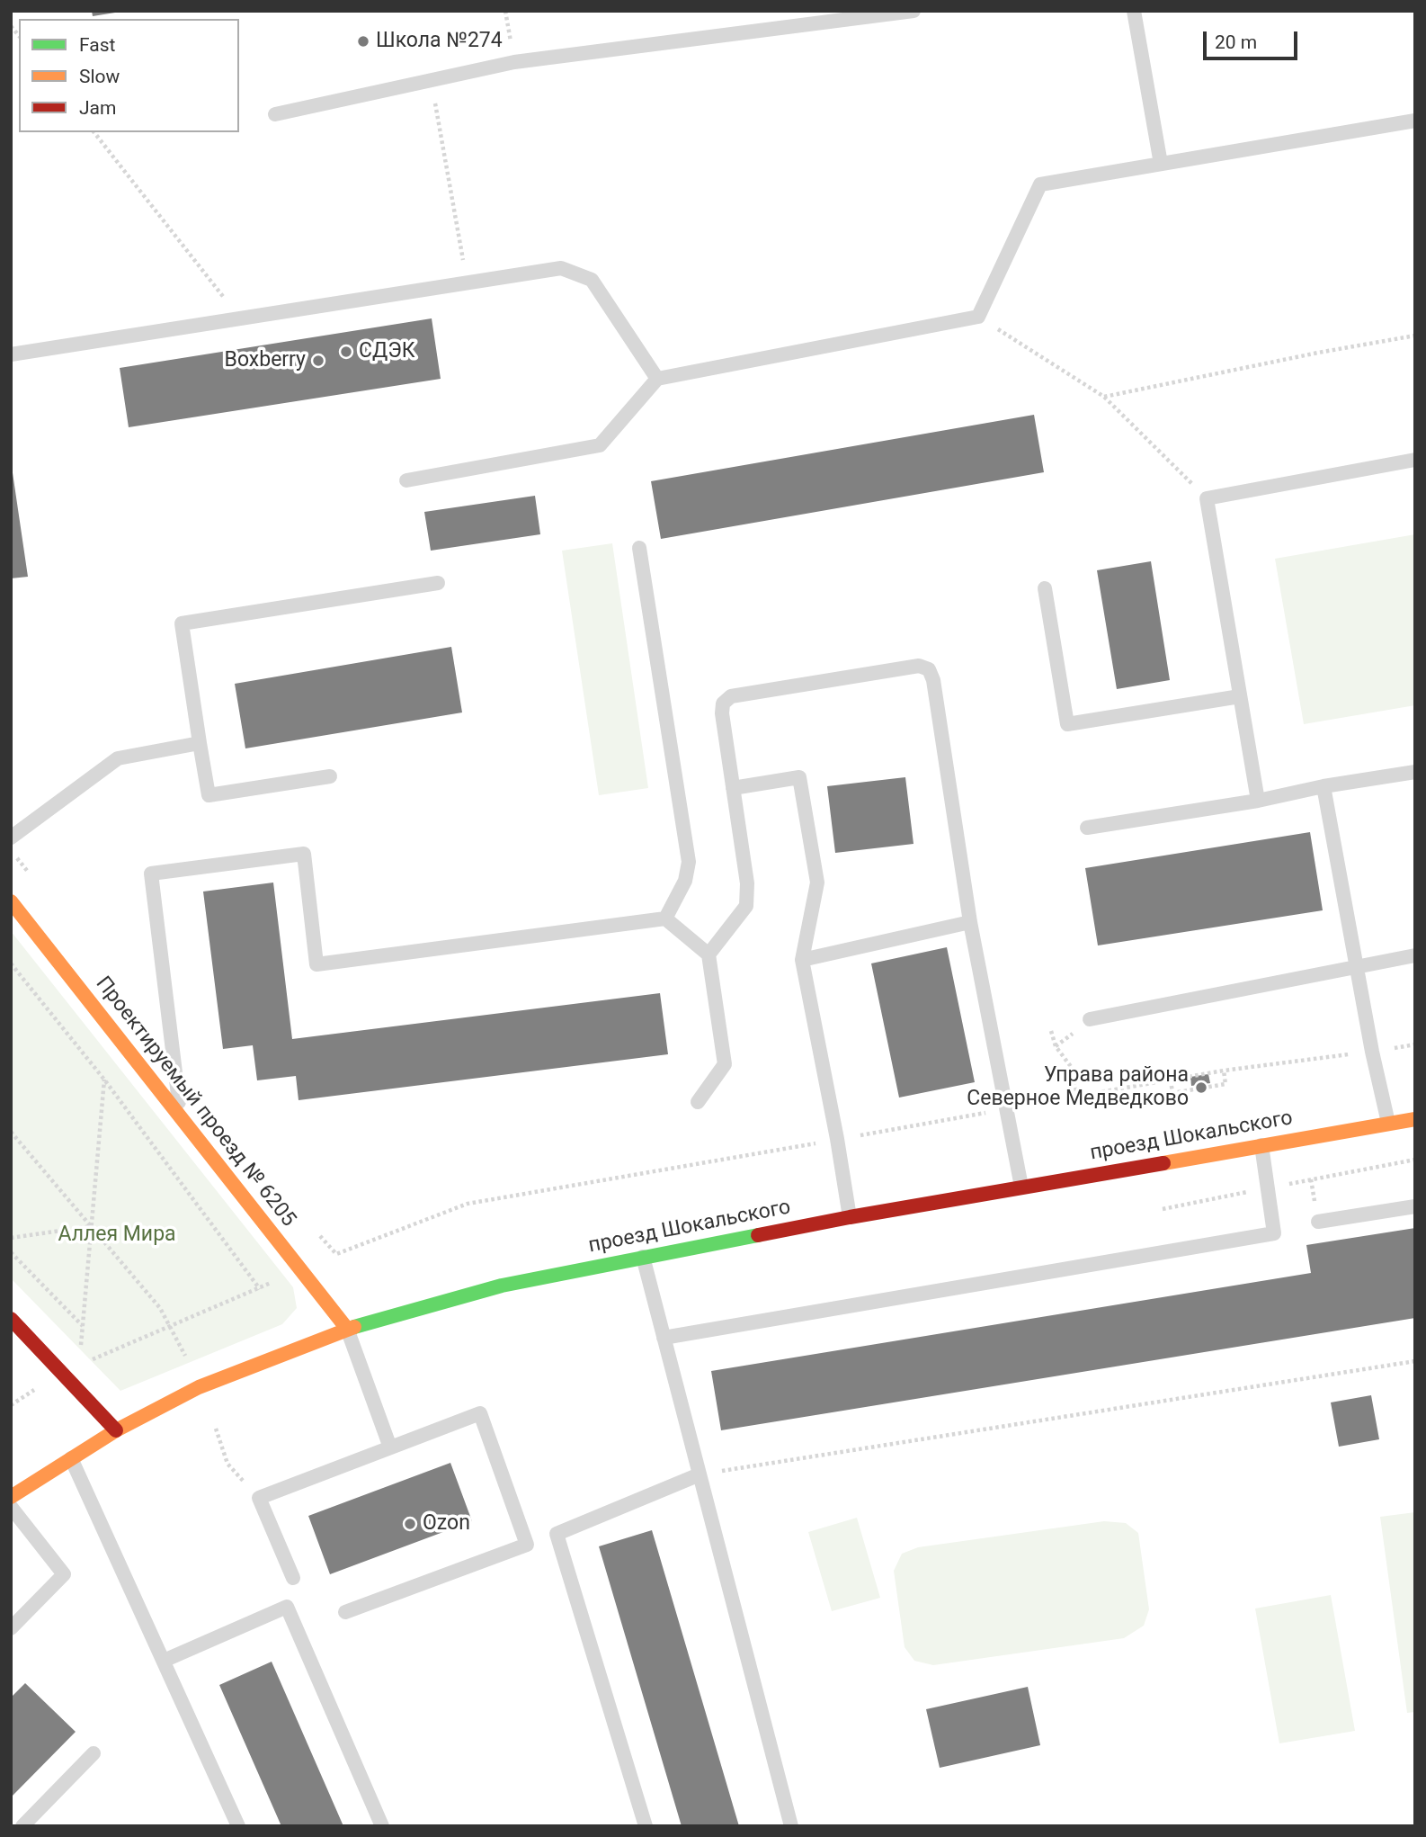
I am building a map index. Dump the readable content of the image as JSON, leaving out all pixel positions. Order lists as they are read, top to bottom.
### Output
{
  "streets": {
    "street": ["Проектируемый проезд № 6205", "проезд Шокальского"]
  },
  "crossings": [
    ["Проектируемый проезд № 6205", "проезд Шокальского"]
  ],
  "parks": ["Аллея Мира"],
  "places": [
    "Школа №274",
    "СДЭК",
    "Boxberry",
    "Управа района Северное Медведково",
    "Ozon"
  ],
  "legend": ["Fast", "Slow", "Jam"],
  "scale_bar": "20 m"
}
